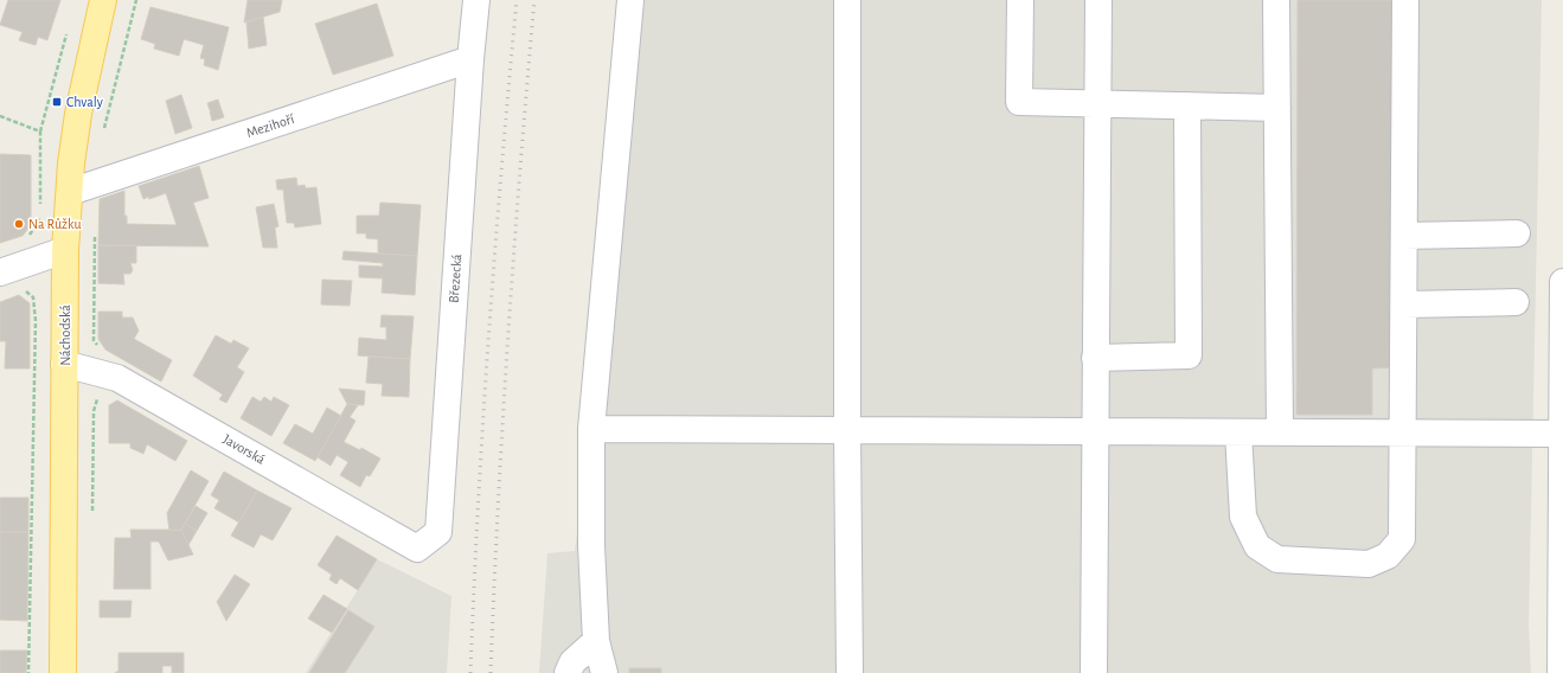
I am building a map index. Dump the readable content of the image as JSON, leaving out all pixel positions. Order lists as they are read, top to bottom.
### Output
{
  "streets": {
    "main road": ["Náchodská"],
    "street": ["Mezihoří", "Březecká", "Javorská"]
  },
  "crossings": [
    ["Mezihoří", "Březecká"],
    ["Mezihoří", "Náchodská"],
    ["Březecká", "Javorská"],
    ["Náchodská", "Javorská"]
  ],
  "places": {
    "transit": ["Chvaly"],
    "other": ["Na Růžku"]
  }
}
